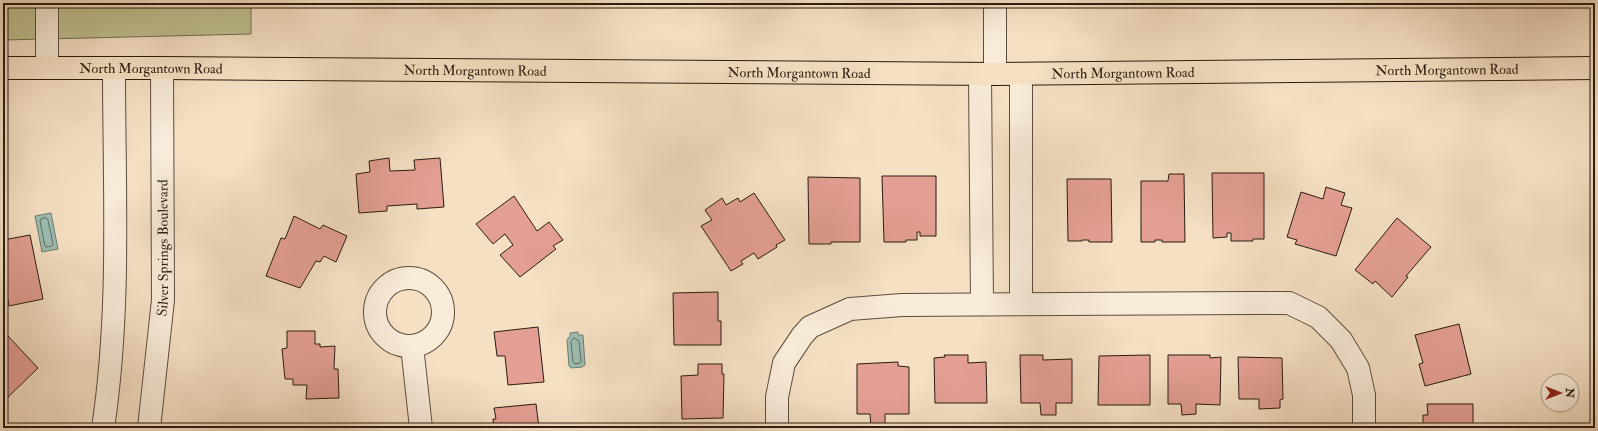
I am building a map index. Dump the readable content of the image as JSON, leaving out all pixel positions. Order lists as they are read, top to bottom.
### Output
{
  "streets": {
    "main road": ["North Morgantown Road"],
    "street": ["Silver Springs Boulevard"]
  },
  "crossings": [
    ["North Morgantown Road", "Silver Springs Boulevard"]
  ],
  "north": "right"
}
